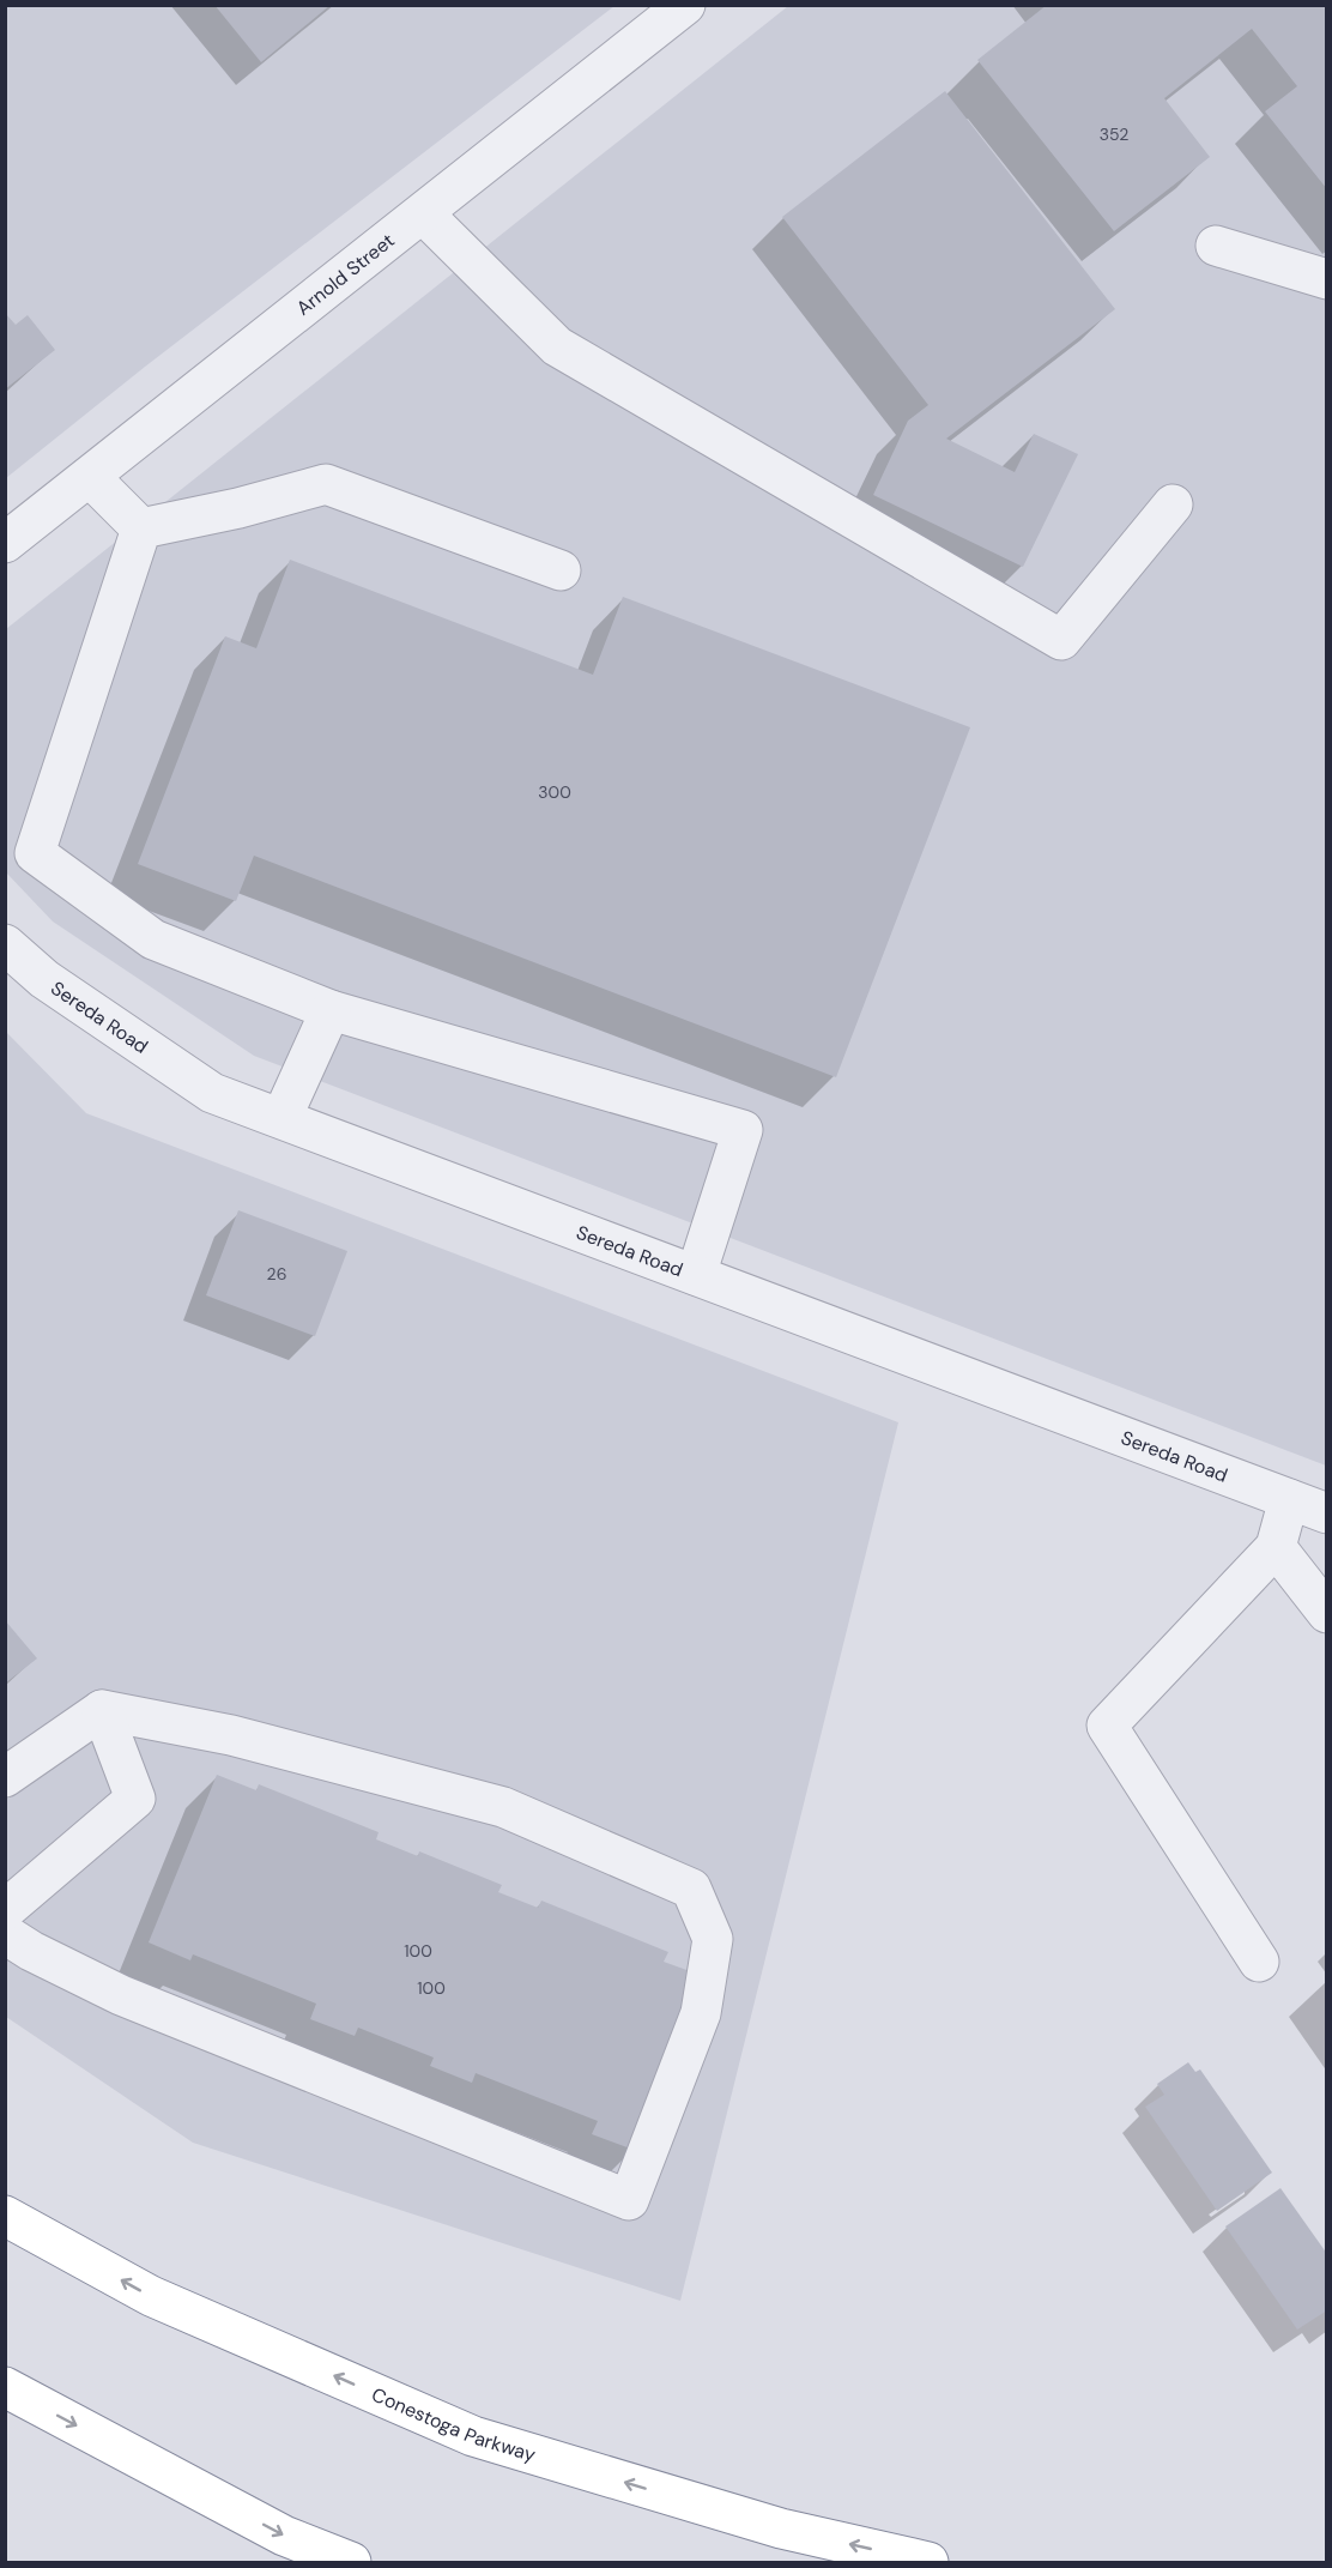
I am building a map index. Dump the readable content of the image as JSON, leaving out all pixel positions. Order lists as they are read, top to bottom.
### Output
{
  "streets": {
    "highway": ["Conestoga Parkway"],
    "street": ["Arnold Street", "Sereda Road"]
  },
  "house_numbers": [
    "352",
    "300",
    "26",
    "100",
    "100"
  ]
}
